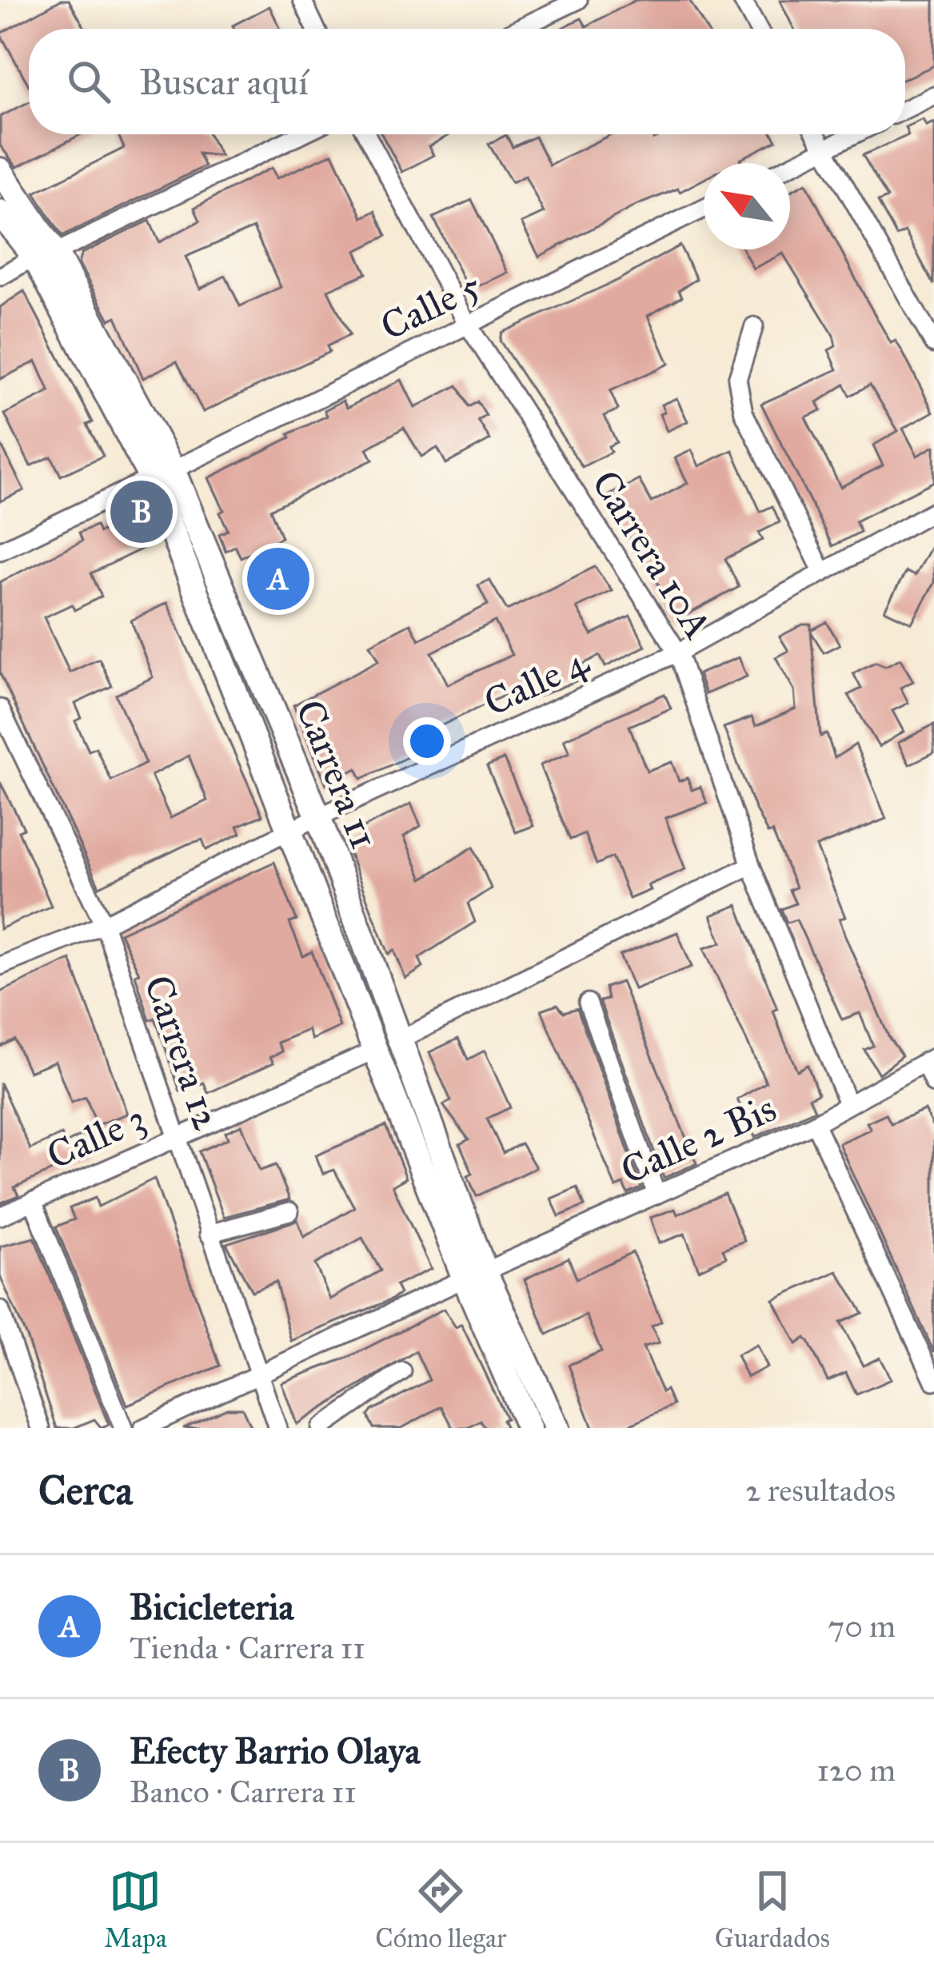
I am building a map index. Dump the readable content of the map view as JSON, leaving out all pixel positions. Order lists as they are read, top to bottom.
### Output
{
  "streets": {
    "main road": ["Carrera 11"],
    "street": [
      "Calle 5",
      "Carrera 10A",
      "Calle 4",
      "Carrera 12",
      "Calle 3",
      "Calle 2 Bis"
    ]
  },
  "crossings": [
    ["Calle 5", "Carrera 10A"],
    ["Calle 5", "Carrera 11"],
    ["Carrera 10A", "Calle 4"],
    ["Carrera 10A", "Calle 3"],
    ["Carrera 10A", "Calle 2 Bis"],
    ["Calle 4", "Carrera 11"],
    ["Calle 4", "Carrera 12"],
    ["Carrera 11", "Calle 3"],
    ["Carrera 11", "Calle 2 Bis"],
    ["Carrera 12", "Calle 3"],
    ["Carrera 12", "Calle 2 Bis"]
  ],
  "north": "top left",
  "page": {
    "search": "Buscar aquí",
    "pins": ["B", "A"],
    "heading": ["Cerca", "2 resultados"],
    "list": [
      {
        "mark": "A",
        "name": "Bicicleteria",
        "note": "Tienda · Carrera 11",
        "value": "70 m"
      },
      {
        "mark": "B",
        "name": "Efecty Barrio Olaya",
        "note": "Banco · Carrera 11",
        "value": "120 m"
      }
    ],
    "nav": ["Mapa", "Cómo llegar", "Guardados"]
  }
}
